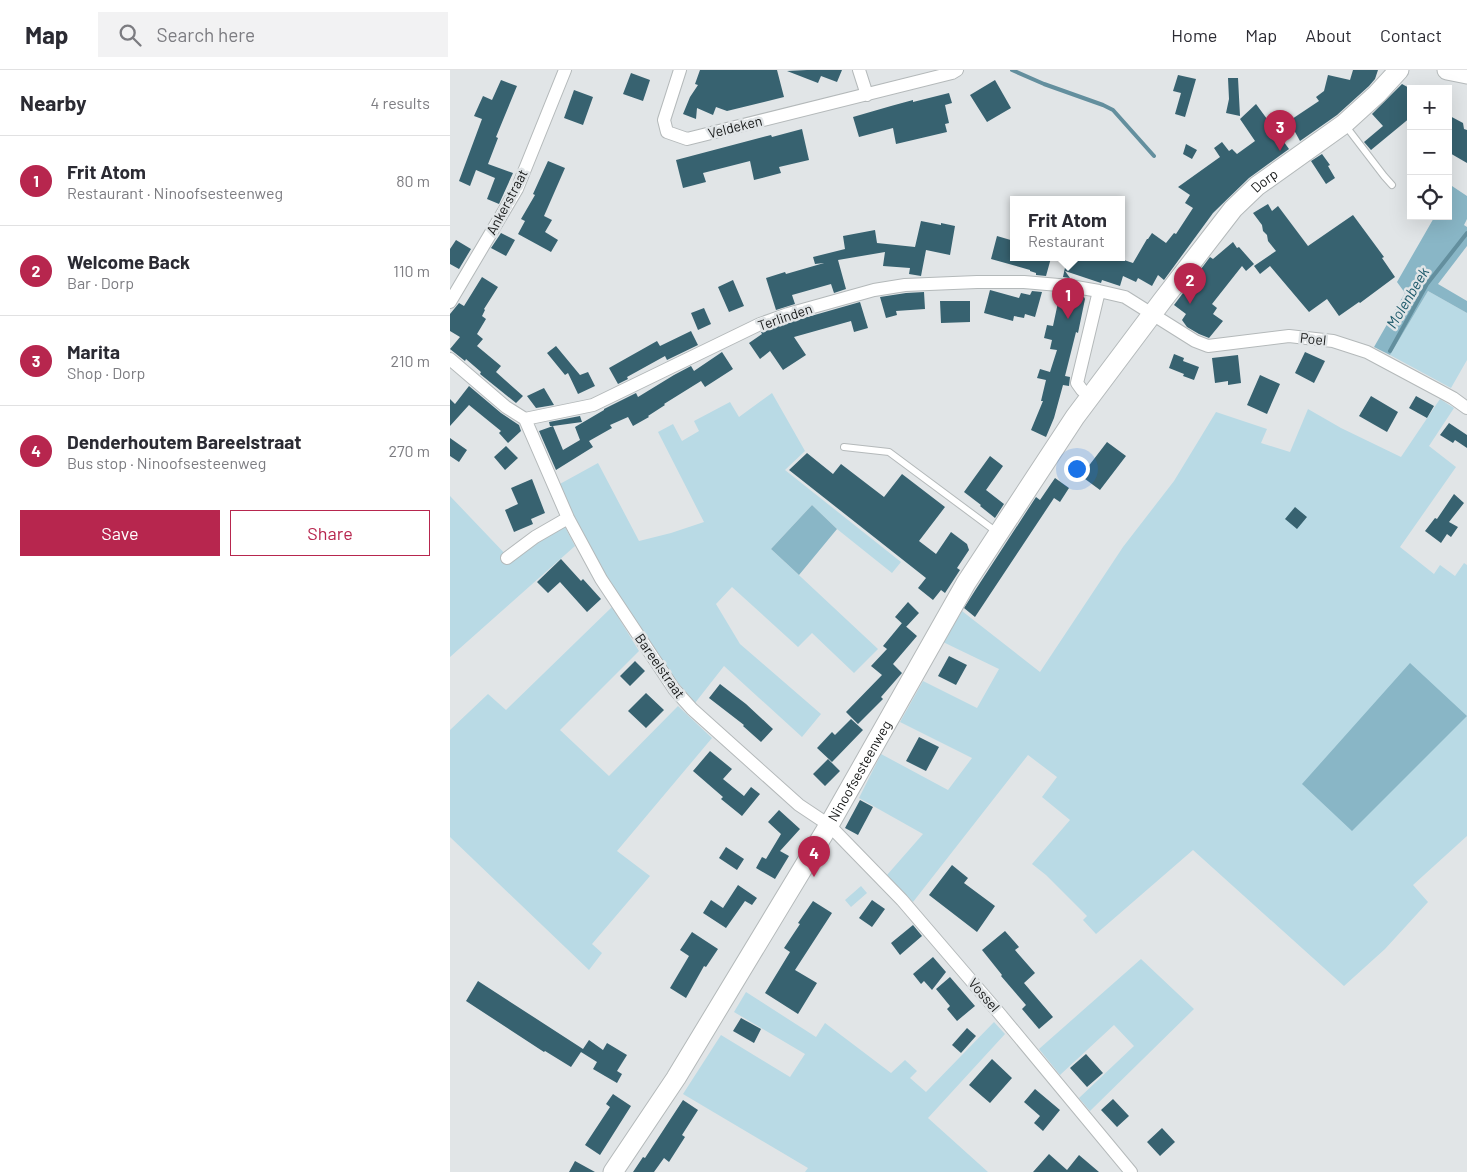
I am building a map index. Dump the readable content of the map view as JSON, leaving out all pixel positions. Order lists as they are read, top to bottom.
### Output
{
  "streets": {
    "street": [
      "Veldeken",
      "Dorp",
      "Ankerstraat",
      "Terlinden",
      "Poel",
      "Bareelstraat",
      "Ninoofsesteenweg",
      "Vossel"
    ]
  },
  "crossings": [
    ["Dorp", "Terlinden"],
    ["Dorp", "Poel"],
    ["Dorp", "Ninoofsesteenweg"],
    ["Terlinden", "Poel"],
    ["Terlinden", "Bareelstraat"],
    ["Terlinden", "Ninoofsesteenweg"],
    ["Poel", "Ninoofsesteenweg"],
    ["Bareelstraat", "Ninoofsesteenweg"],
    ["Bareelstraat", "Vossel"],
    ["Ninoofsesteenweg", "Vossel"]
  ],
  "water": ["Molenbeek"],
  "page": {
    "header": "Map",
    "search": "Search here",
    "nav": [
      "Home",
      "Map",
      "About",
      "Contact"
    ],
    "heading": ["Nearby", "4 results"],
    "map_buttons": ["+", "−"],
    "pins": [
      "3",
      "2",
      "1",
      "4"
    ],
    "list": [
      {
        "mark": "1",
        "name": "Frit Atom",
        "note": "Restaurant · Ninoofsesteenweg",
        "value": "80 m"
      },
      {
        "mark": "2",
        "name": "Welcome Back",
        "note": "Bar · Dorp",
        "value": "110 m"
      },
      {
        "mark": "3",
        "name": "Marita",
        "note": "Shop · Dorp",
        "value": "210 m"
      },
      {
        "mark": "4",
        "name": "Denderhoutem Bareelstraat",
        "note": "Bus stop · Ninoofsesteenweg",
        "value": "270 m"
      }
    ],
    "popup": ["Frit Atom", "Restaurant"],
    "buttons": ["Save", "Share"]
  }
}
